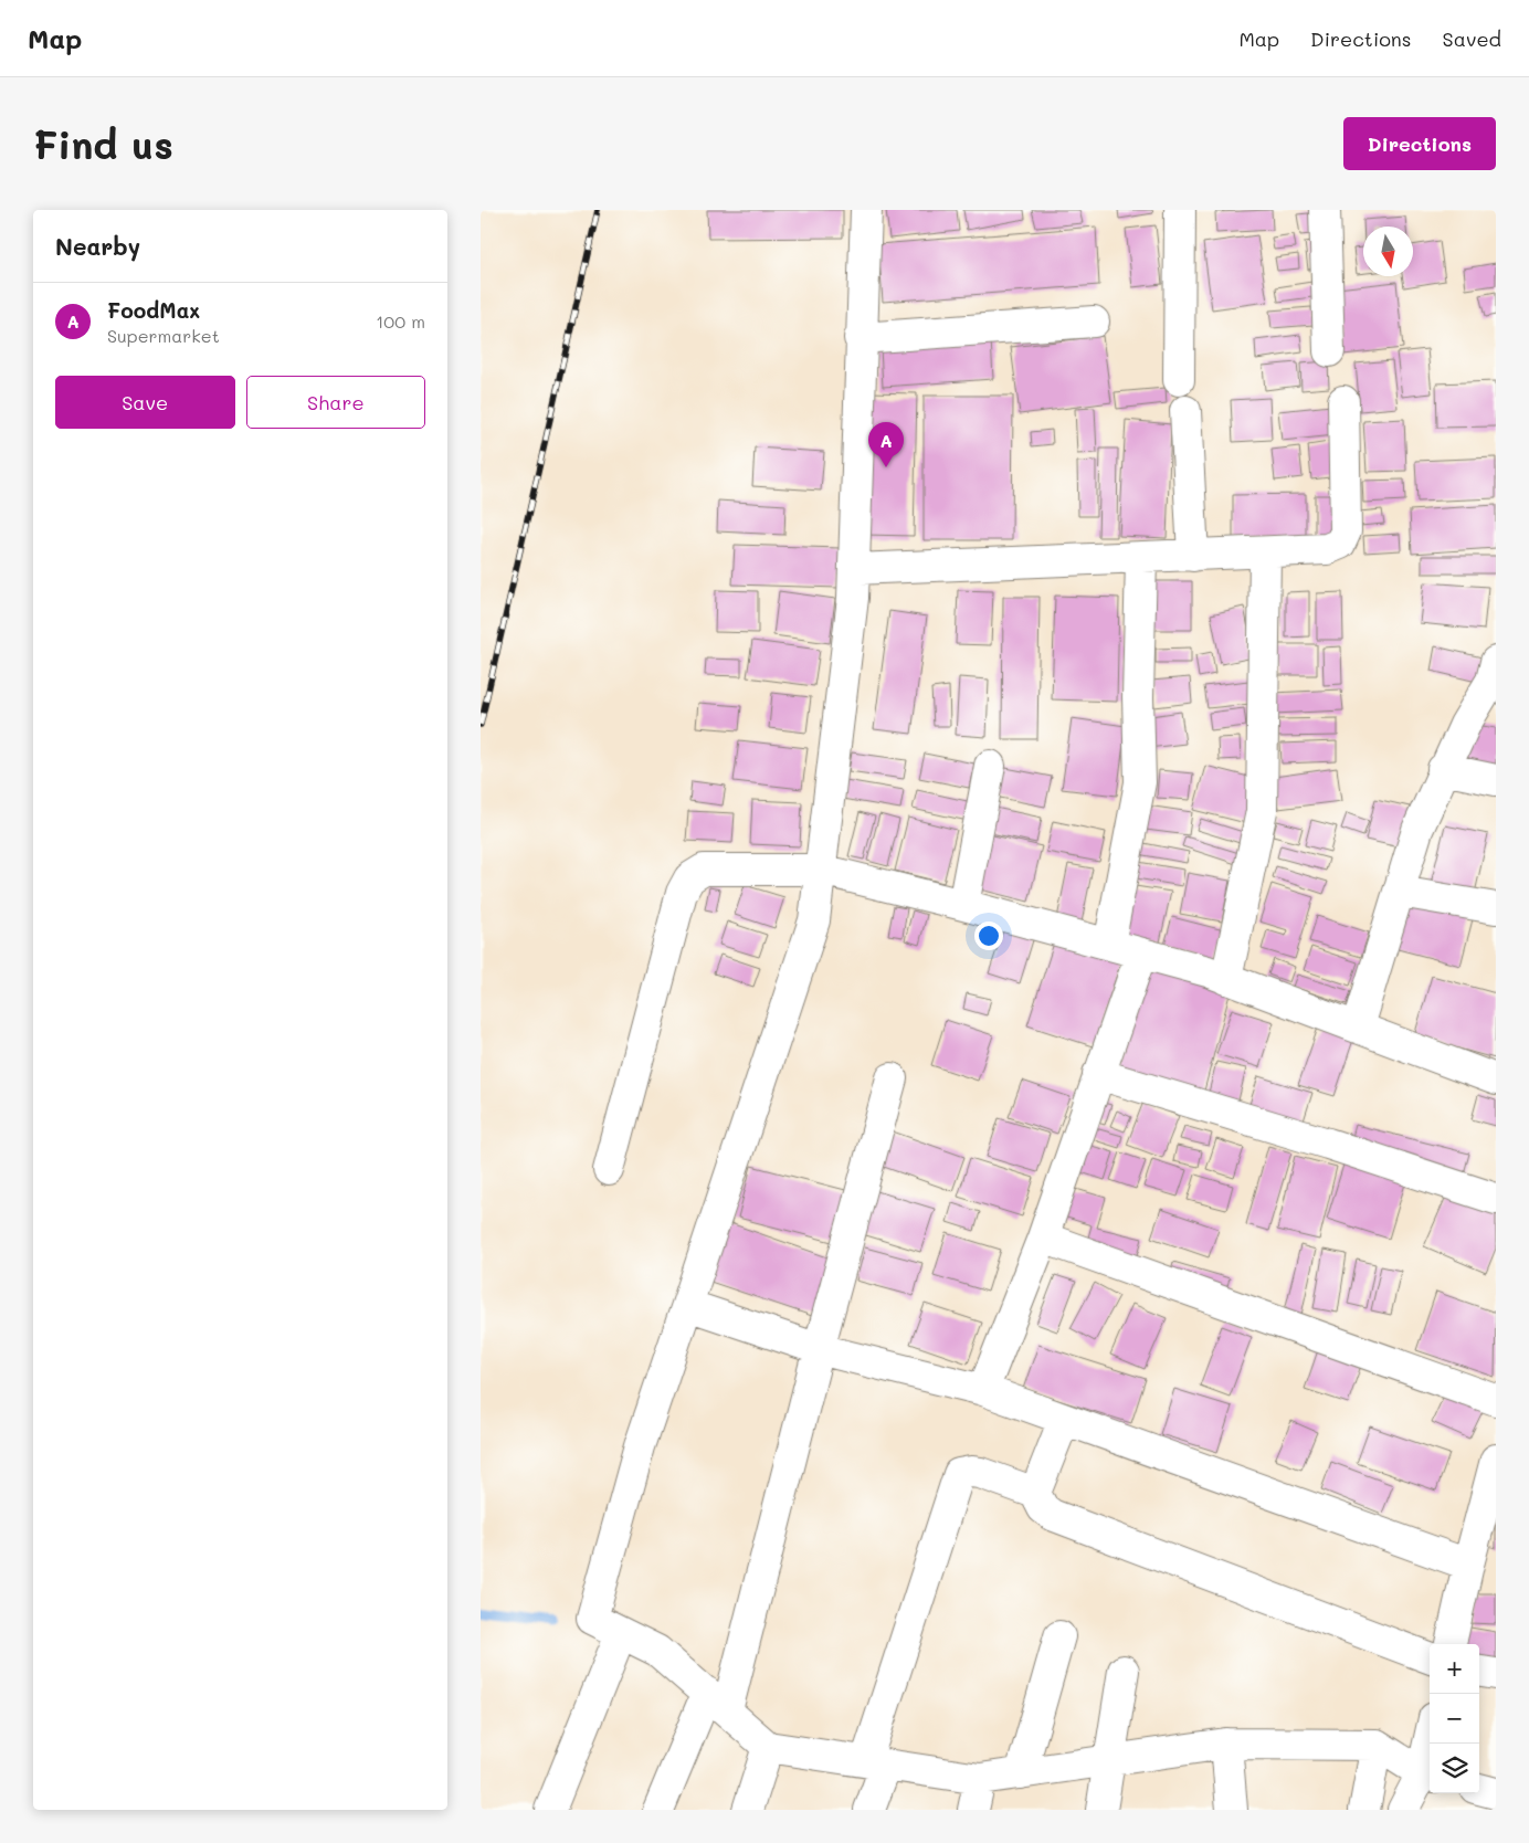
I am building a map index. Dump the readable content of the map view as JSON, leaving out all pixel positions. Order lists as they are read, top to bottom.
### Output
{
  "north": "bottom",
  "page": {
    "header": "Map",
    "nav": ["Map", "Directions", "Saved"],
    "buttons": [
      "Directions",
      ["Save", "Share"]
    ],
    "title": "Find us",
    "heading": "Nearby",
    "list": [
      {
        "mark": "A",
        "name": "FoodMax",
        "note": "Supermarket",
        "value": "100 m"
      }
    ],
    "pins": "A",
    "map_buttons": ["+", "−"]
  }
}
